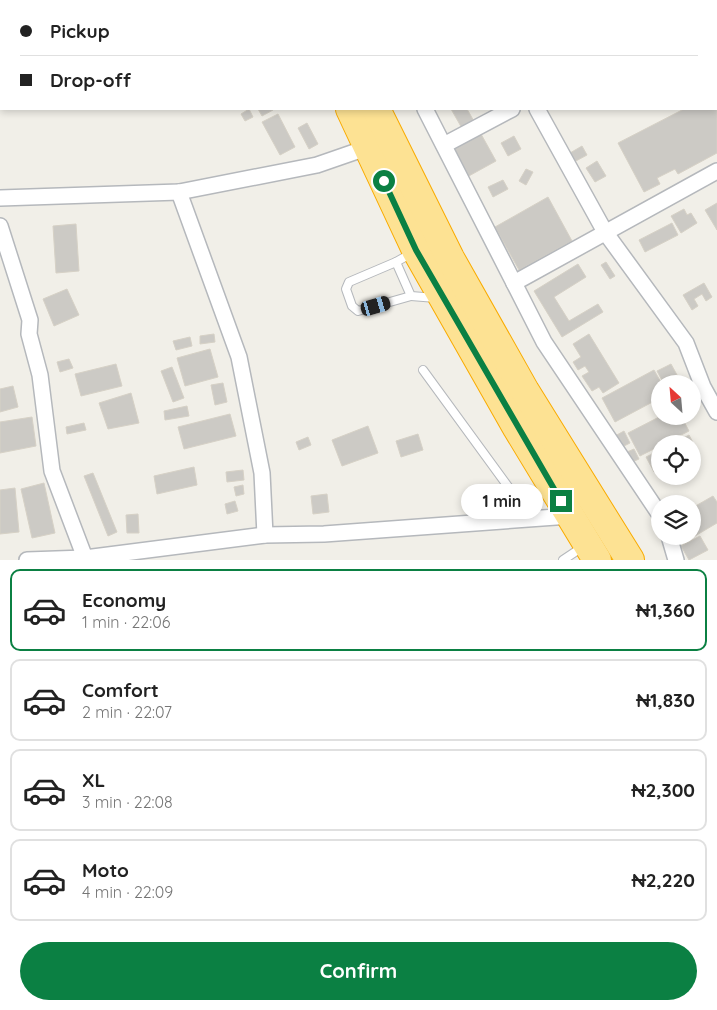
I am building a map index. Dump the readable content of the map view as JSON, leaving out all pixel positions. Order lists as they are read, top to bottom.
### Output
{
  "north": "top left",
  "page": {
    "banner": ["Pickup", "Drop-off"],
    "bubble": "1 min",
    "list": [
      {
        "name": "Economy",
        "note": "1 min · 22:06",
        "value": "₦1,360"
      },
      {
        "name": "Comfort",
        "note": "2 min · 22:07",
        "value": "₦1,830"
      },
      {
        "name": "XL",
        "note": "3 min · 22:08",
        "value": "₦2,300"
      },
      {
        "name": "Moto",
        "note": "4 min · 22:09",
        "value": "₦2,220"
      }
    ],
    "buttons": "Confirm"
  }
}
